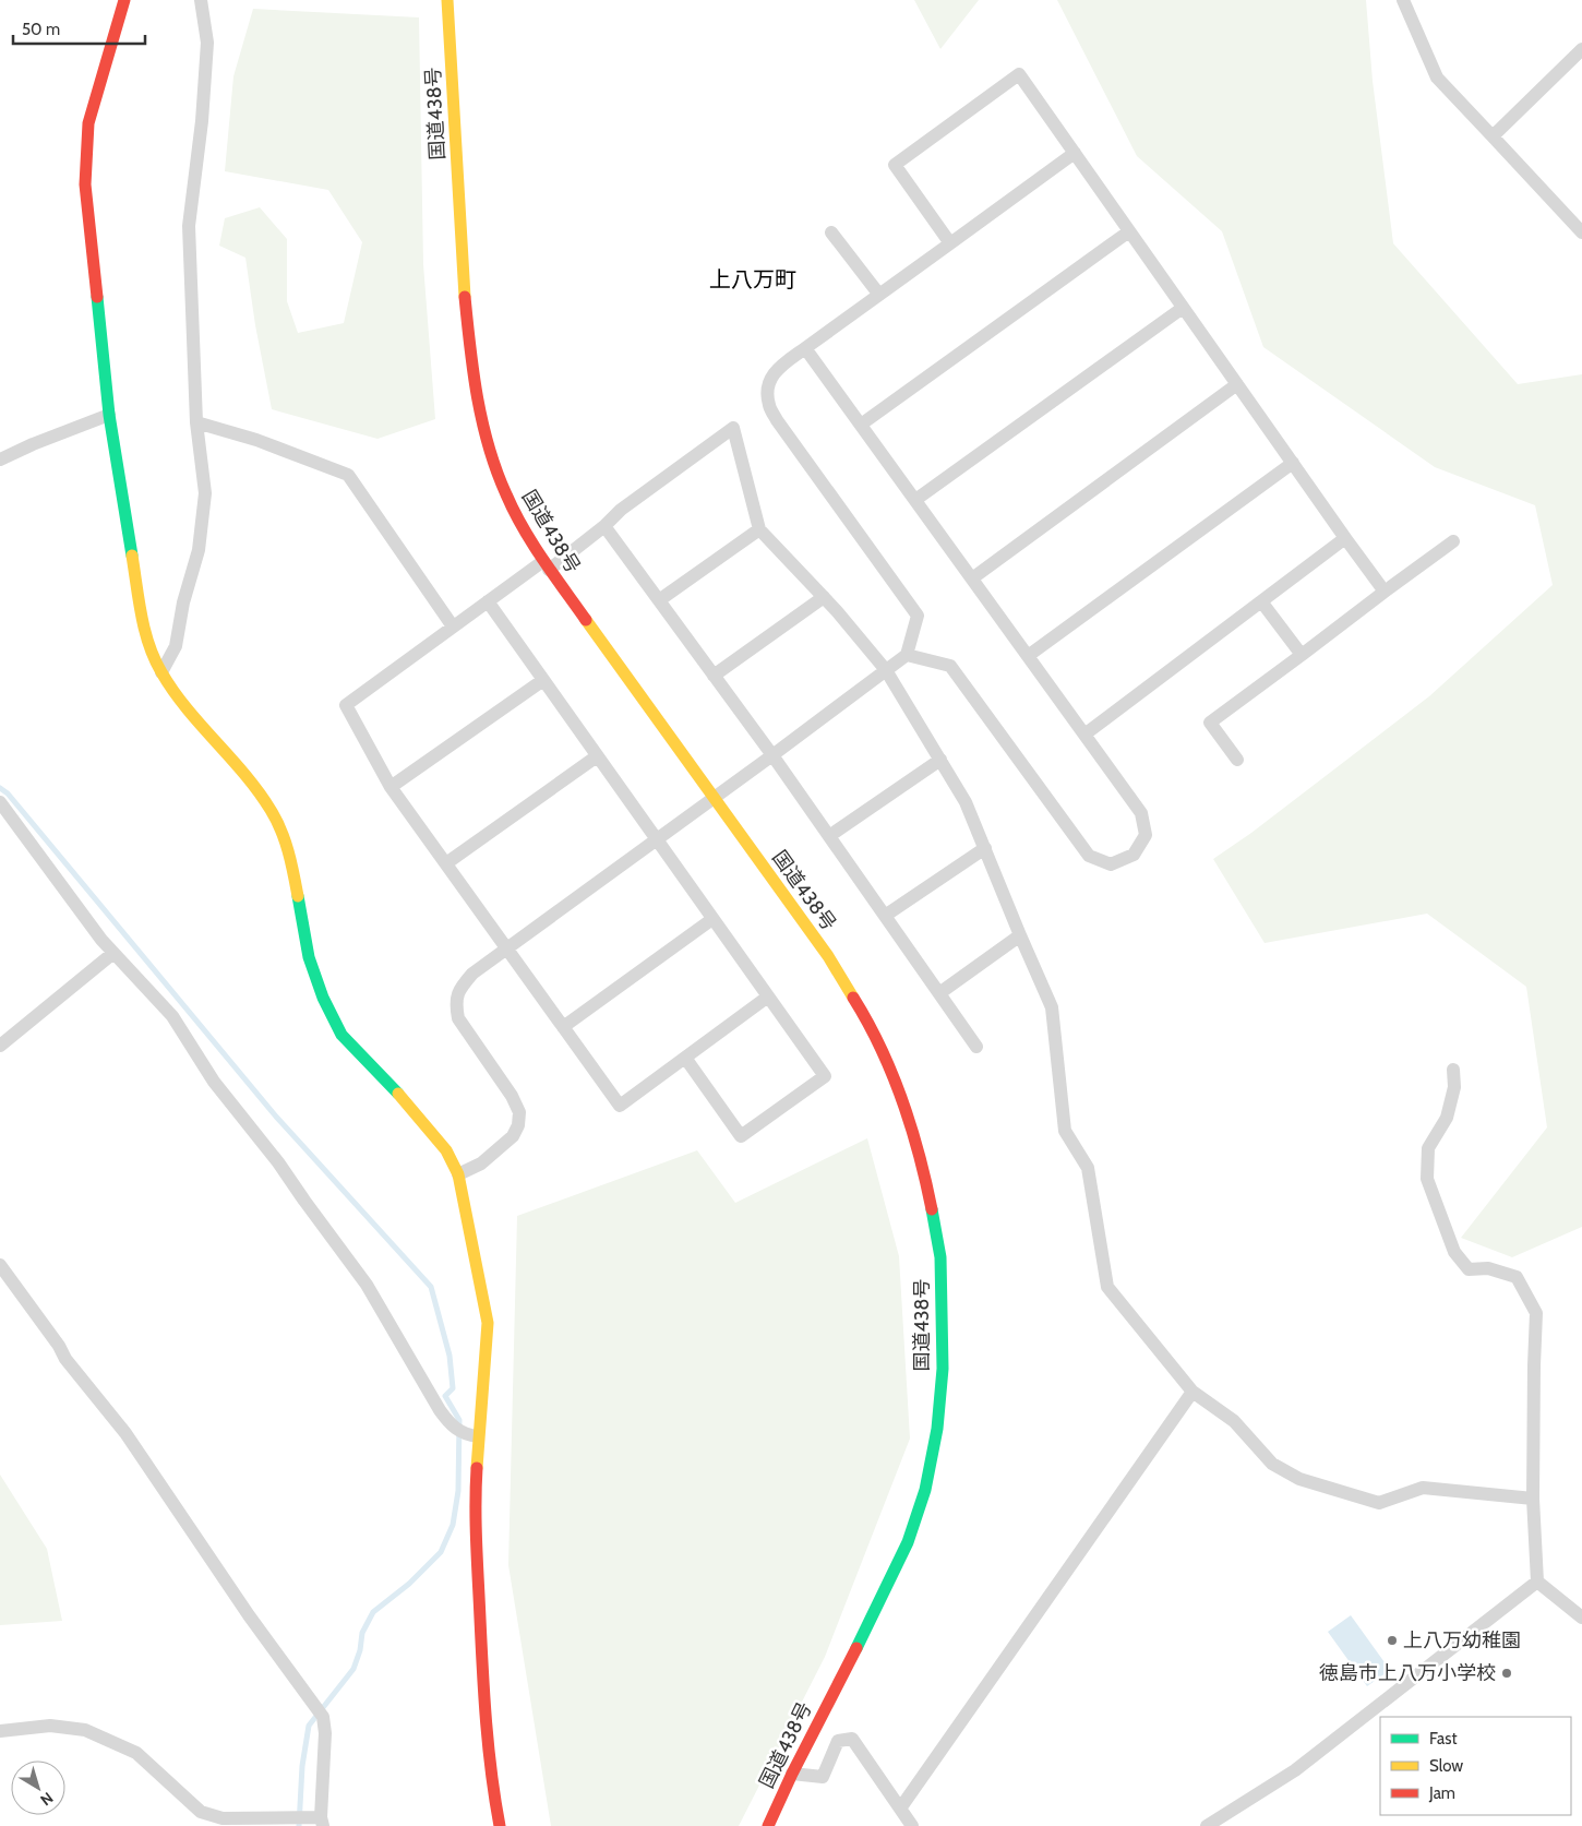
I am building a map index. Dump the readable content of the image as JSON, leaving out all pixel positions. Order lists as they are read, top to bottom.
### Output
{
  "streets": {
    "main road": ["国道438号"]
  },
  "districts": ["上八万町"],
  "places": ["上八万幼稚園", "徳島市上八万小学校"],
  "legend": ["Fast", "Slow", "Jam"],
  "scale_bar": "50 m",
  "north": "bottom right"
}
